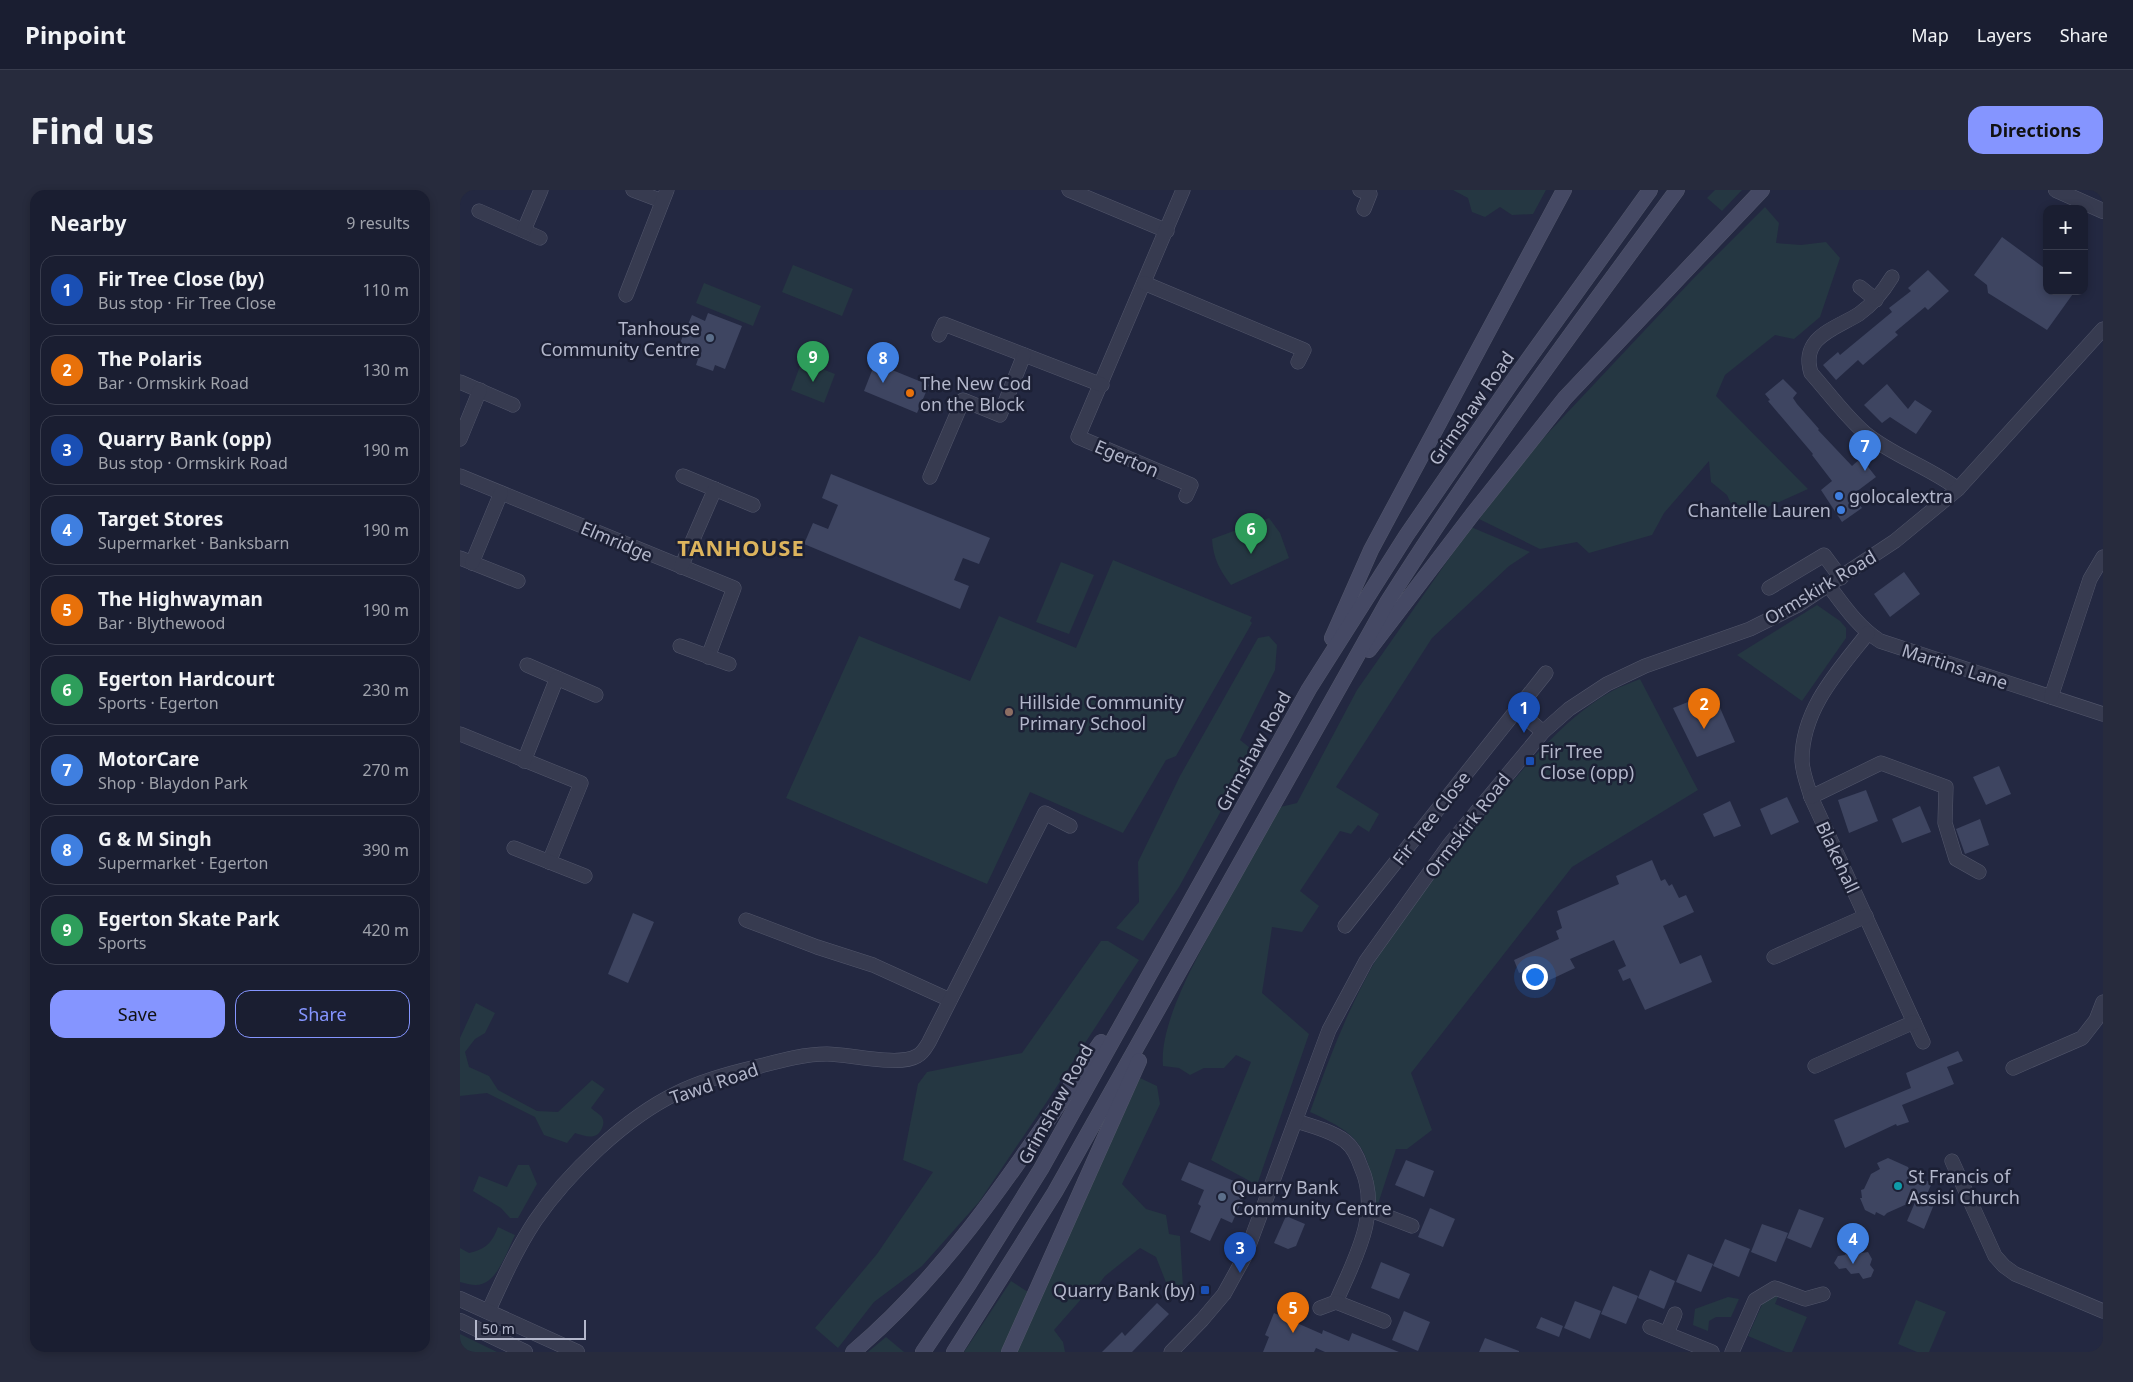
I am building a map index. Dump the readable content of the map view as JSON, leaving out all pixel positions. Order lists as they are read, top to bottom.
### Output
{
  "streets": {
    "main road": ["Grimshaw Road"],
    "street": [
      "Egerton",
      "Elmridge",
      "Ormskirk Road",
      "Martins Lane",
      "Fir Tree Close",
      "Blakehall",
      "Tawd Road"
    ]
  },
  "crossings": [
    ["Ormskirk Road", "Martins Lane"],
    ["Martins Lane", "Blakehall"]
  ],
  "districts": ["TANHOUSE"],
  "places": {
    "other": [
      "Tanhouse Community Centre",
      "The New Cod on the Block",
      "golocalextra",
      "Chantelle Lauren",
      "Hillside Community Primary School",
      "St Francis of Assisi Church",
      "Quarry Bank Community Centre"
    ],
    "transit": ["Fir Tree Close (opp)", "Quarry Bank (by)"]
  },
  "scale_bar": "50 m",
  "page": {
    "header": "Pinpoint",
    "nav": ["Map", "Layers", "Share"],
    "buttons": [
      "Directions",
      ["Save", "Share"]
    ],
    "title": "Find us",
    "heading": ["Nearby", "9 results"],
    "map_buttons": ["+", "−"],
    "list": [
      {
        "mark": "1",
        "name": "Fir Tree Close (by)",
        "note": "Bus stop · Fir Tree Close",
        "value": "110 m"
      },
      {
        "mark": "2",
        "name": "The Polaris",
        "note": "Bar · Ormskirk Road",
        "value": "130 m"
      },
      {
        "mark": "3",
        "name": "Quarry Bank (opp)",
        "note": "Bus stop · Ormskirk Road",
        "value": "190 m"
      },
      {
        "mark": "4",
        "name": "Target Stores",
        "note": "Supermarket · Banksbarn",
        "value": "190 m"
      },
      {
        "mark": "5",
        "name": "The Highwayman",
        "note": "Bar · Blythewood",
        "value": "190 m"
      },
      {
        "mark": "6",
        "name": "Egerton Hardcourt",
        "note": "Sports · Egerton",
        "value": "230 m"
      },
      {
        "mark": "7",
        "name": "MotorCare",
        "note": "Shop · Blaydon Park",
        "value": "270 m"
      },
      {
        "mark": "8",
        "name": "G & M Singh",
        "note": "Supermarket · Egerton",
        "value": "390 m"
      },
      {
        "mark": "9",
        "name": "Egerton Skate Park",
        "note": "Sports",
        "value": "420 m"
      }
    ],
    "pins": [
      "9",
      "8",
      "7",
      "6",
      "2",
      "1",
      "4",
      "3",
      "5"
    ],
    "scale": "50 m"
  }
}
